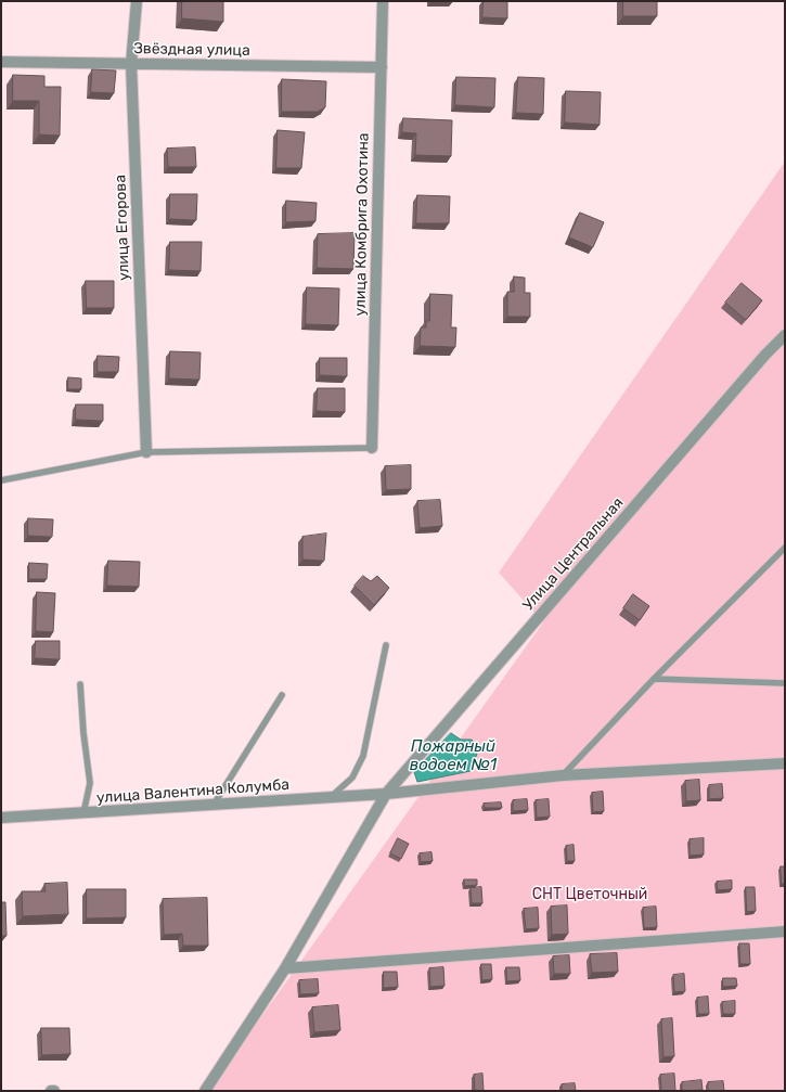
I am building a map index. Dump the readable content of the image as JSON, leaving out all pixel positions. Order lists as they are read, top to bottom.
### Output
{
  "streets": {
    "street": [
      "Звёздная улица",
      "улица Комбрига Охотина",
      "улица Егорова",
      "Улица Центральная",
      "улица Валентина Колумба"
    ]
  },
  "crossings": [
    ["Звёздная улица", "улица Комбрига Охотина"],
    ["Звёздная улица", "улица Егорова"],
    ["Улица Центральная", "улица Валентина Колумба"]
  ],
  "water": ["Пожарный водоем №1"],
  "parks": ["СНТ Цветочный"]
}
